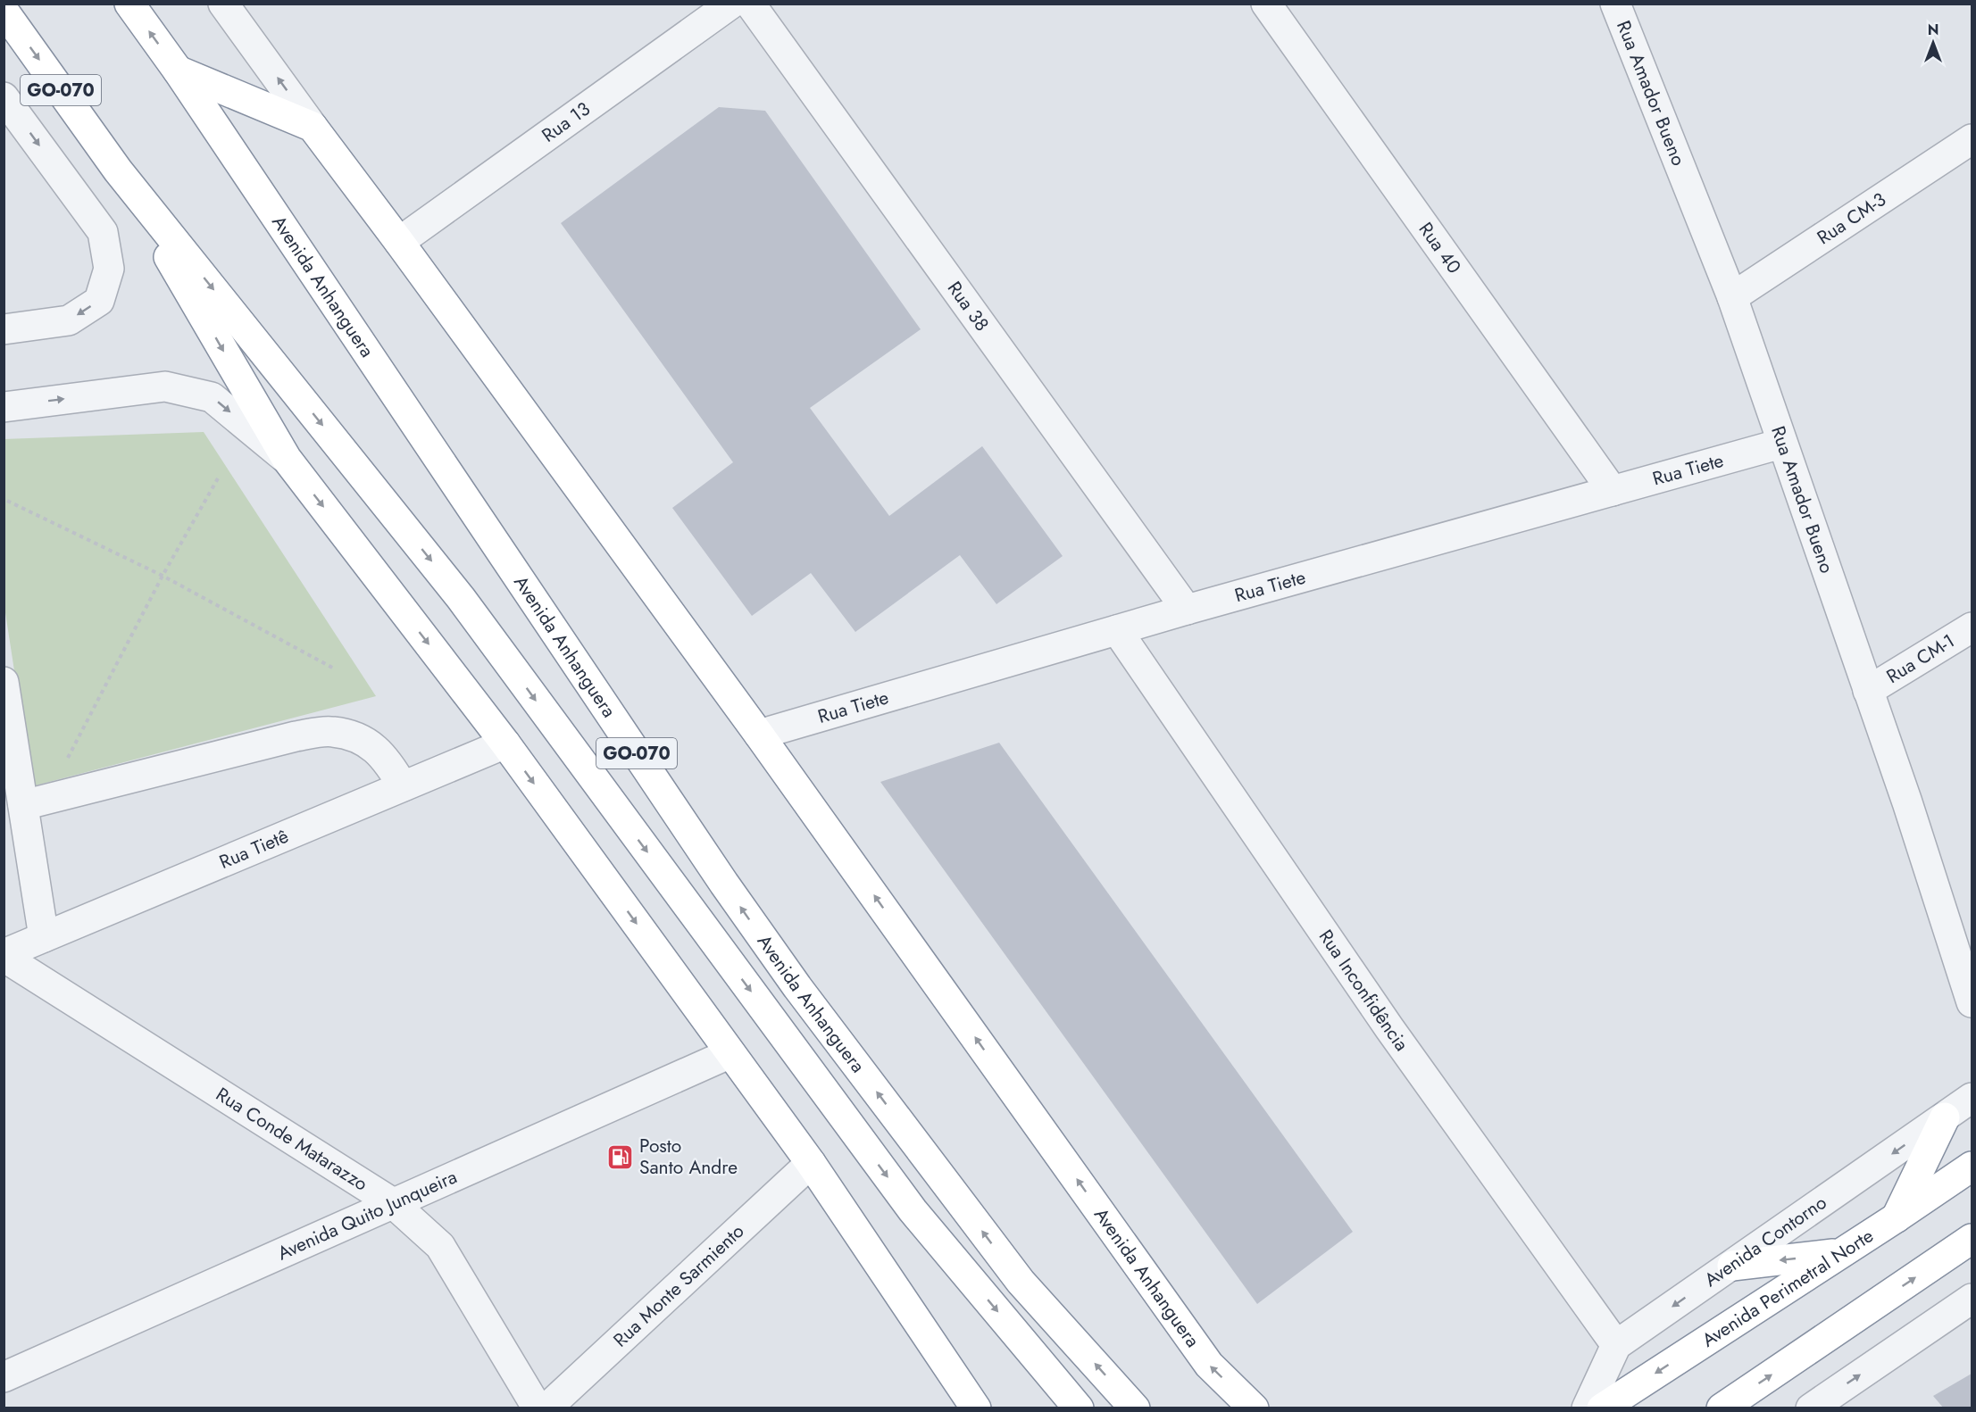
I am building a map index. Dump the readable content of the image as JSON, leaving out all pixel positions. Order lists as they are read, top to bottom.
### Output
{
  "streets": {
    "highway": ["GO-070", "Avenida Anhanguera", "Avenida Perimetral Norte"],
    "street": [
      "Rua Amador Bueno",
      "Rua 13",
      "Rua CM-3",
      "Rua 40",
      "Rua 38",
      "Rua Tiete",
      "Rua CM-1",
      "Rua Tietê",
      "Rua Inconfidência",
      "Rua Conde Matarazzo",
      "Avenida Quito Junqueira",
      "Avenida Contorno",
      "Rua Monte Sarmiento"
    ]
  },
  "crossings": [
    ["Rua Amador Bueno", "Rua CM-3"],
    ["Rua Amador Bueno", "Rua Tiete"],
    ["Rua Amador Bueno", "Rua CM-1"],
    ["Rua 13", "Avenida Anhanguera"],
    ["Rua 40", "Rua Tiete"],
    ["Avenida Anhanguera", "Rua Tiete"],
    ["Rua 38", "Rua Tiete"],
    ["Rua Tiete", "Rua Inconfidência"],
    ["Rua Tietê", "Rua Conde Matarazzo"],
    ["Rua Inconfidência", "Avenida Contorno"],
    ["Rua Conde Matarazzo", "Avenida Quito Junqueira"]
  ],
  "places": {
    "fuel station": ["Posto Santo Andre"]
  },
  "north": "top"
}
